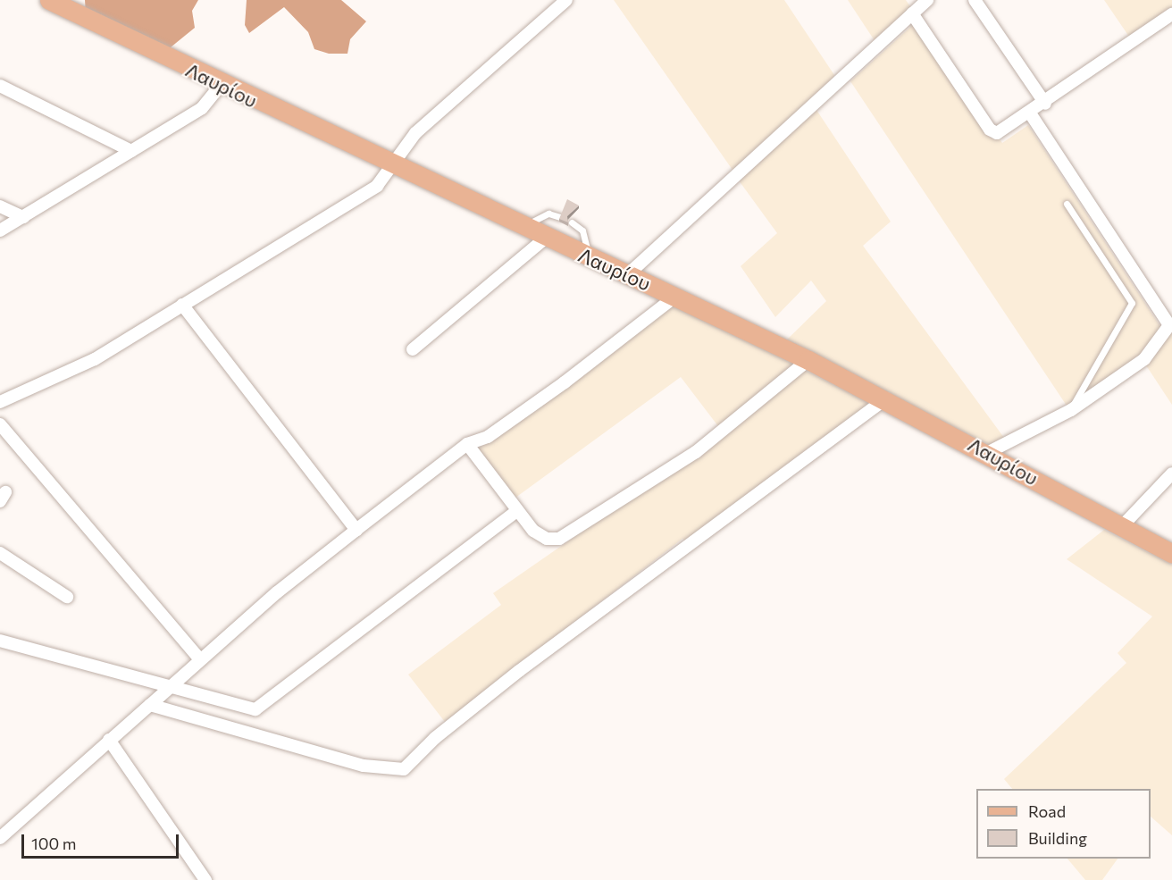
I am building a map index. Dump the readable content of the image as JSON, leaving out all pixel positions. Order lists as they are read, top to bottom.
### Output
{
  "streets": {
    "main road": ["Λαυρίου"]
  },
  "legend": ["Road", "Building"],
  "scale_bar": "100 m"
}
